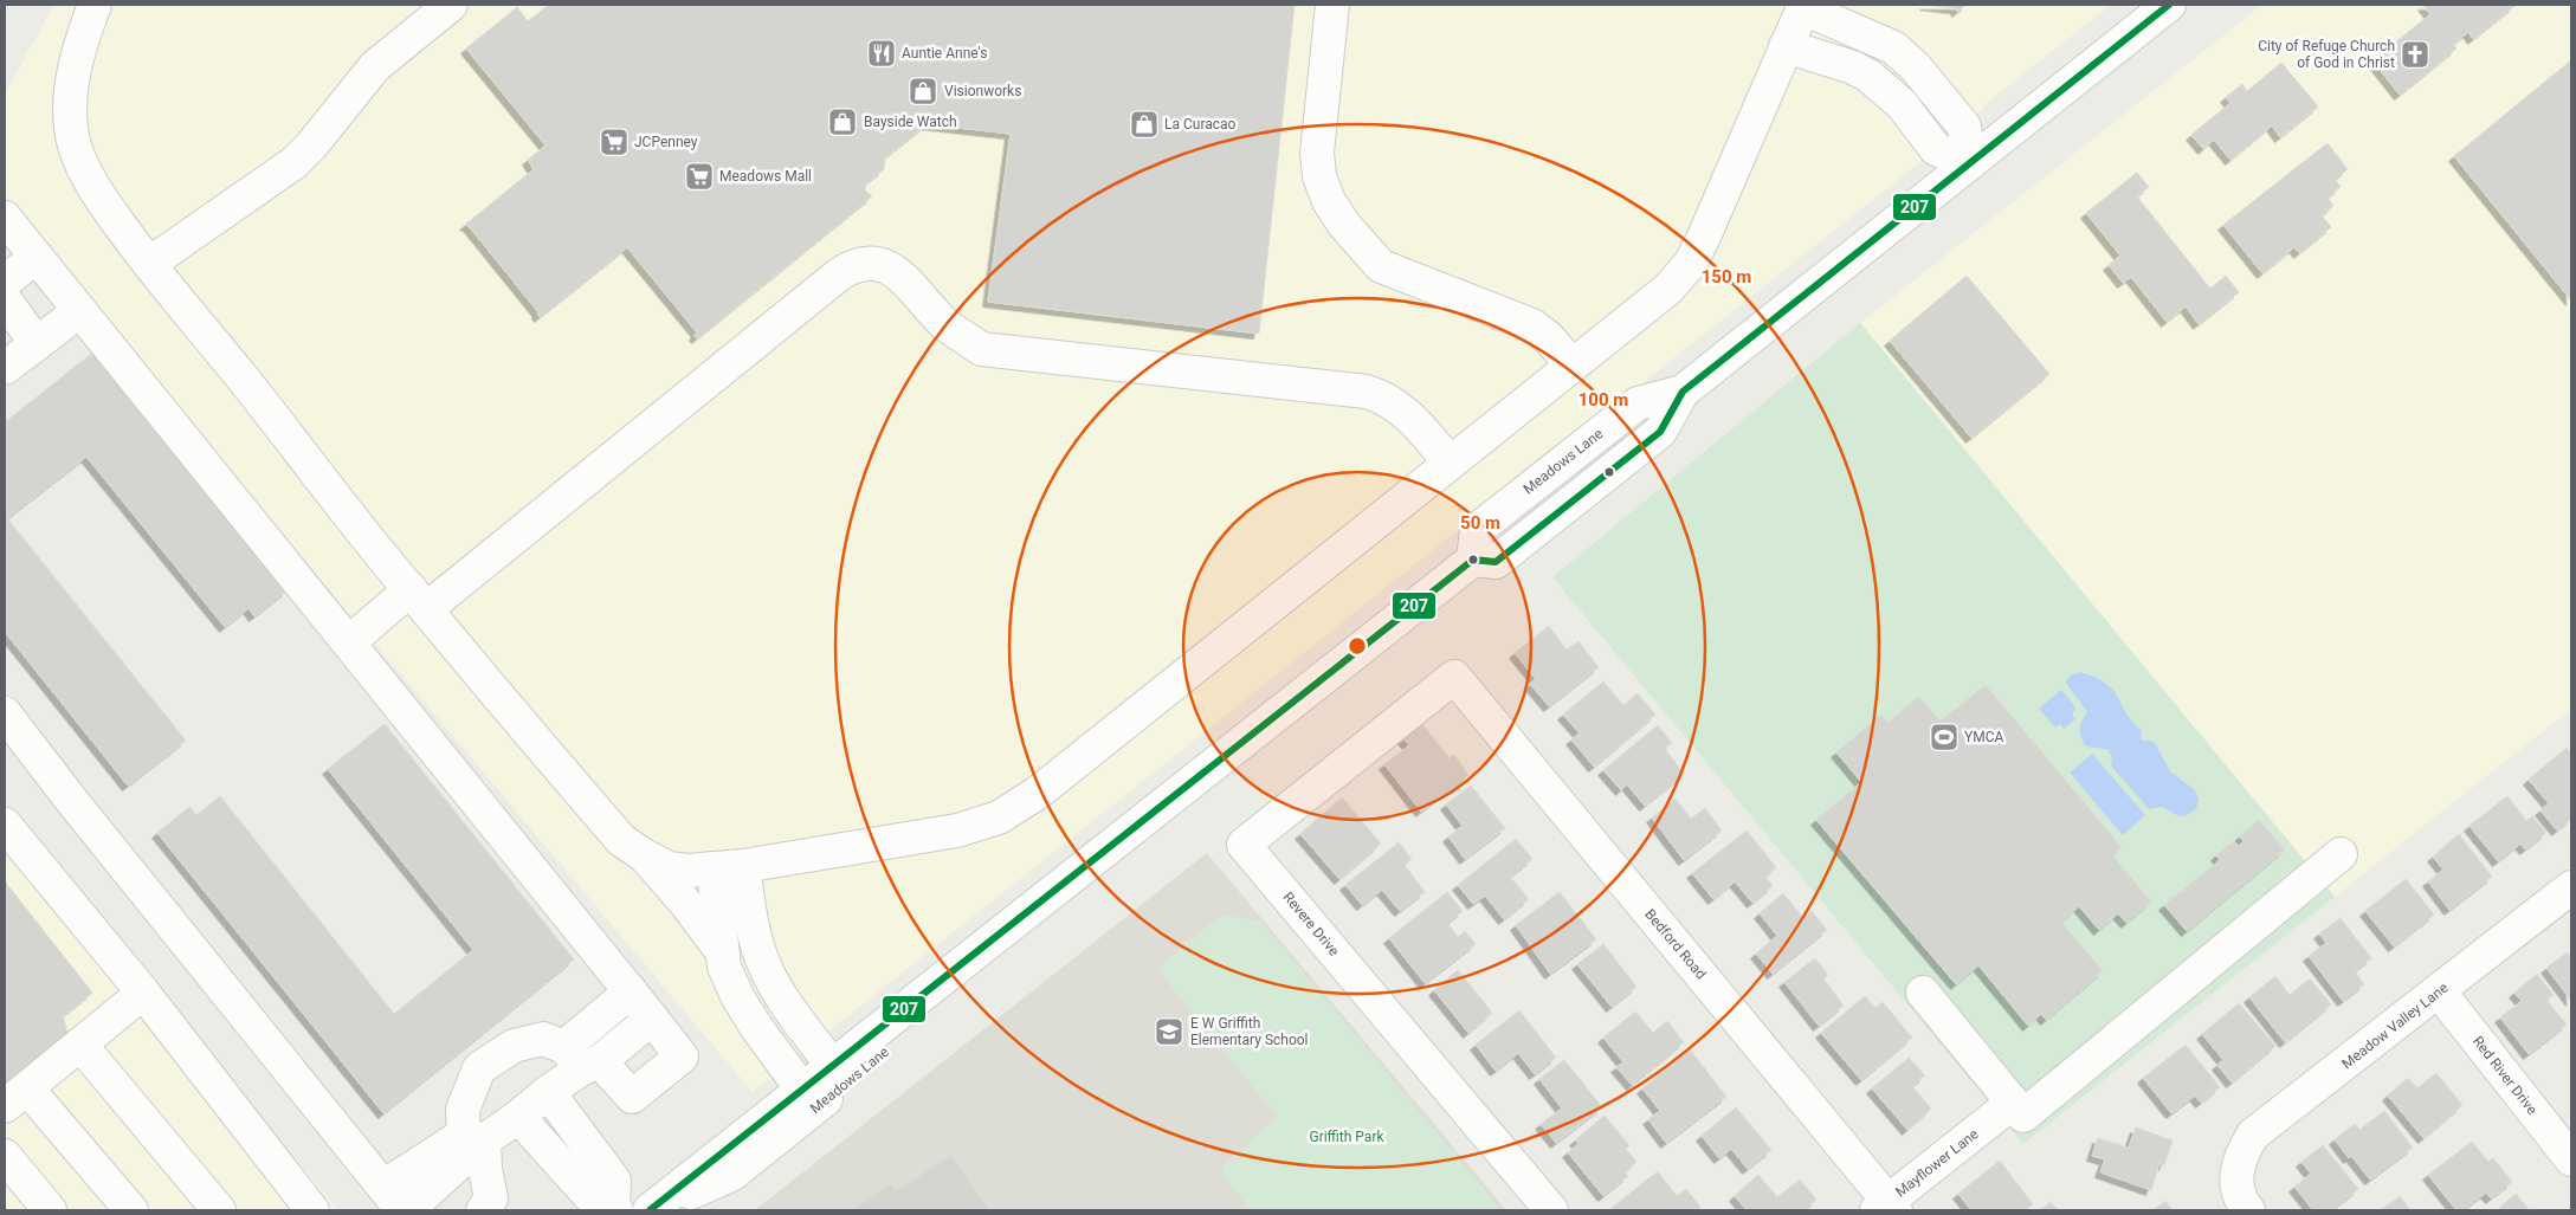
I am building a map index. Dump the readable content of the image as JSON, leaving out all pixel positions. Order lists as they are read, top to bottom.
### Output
{
  "streets": {
    "street": [
      "Meadows Lane",
      "Revere Drive",
      "Bedford Road",
      "Meadow Valley Lane",
      "Red River Drive",
      "Mayflower Lane"
    ]
  },
  "crossings": [
    ["Revere Drive", "Bedford Road"],
    ["Bedford Road", "Mayflower Lane"],
    ["Meadow Valley Lane", "Red River Drive"]
  ],
  "parks": ["Griffith Park"],
  "places": {
    "restaurant": ["Auntie Anne's"],
    "church": ["City of Refuge Church of God in Christ"],
    "shop": ["Visionworks", "Bayside Watch", "La Curacao"],
    "supermarket": ["JCPenney", "Meadows Mall"],
    "sports": ["YMCA"],
    "school or university": ["E W Griffith Elementary School"]
  },
  "lines": ["transit line 207"],
  "rings": ["150 m", "100 m", "50 m"]
}
